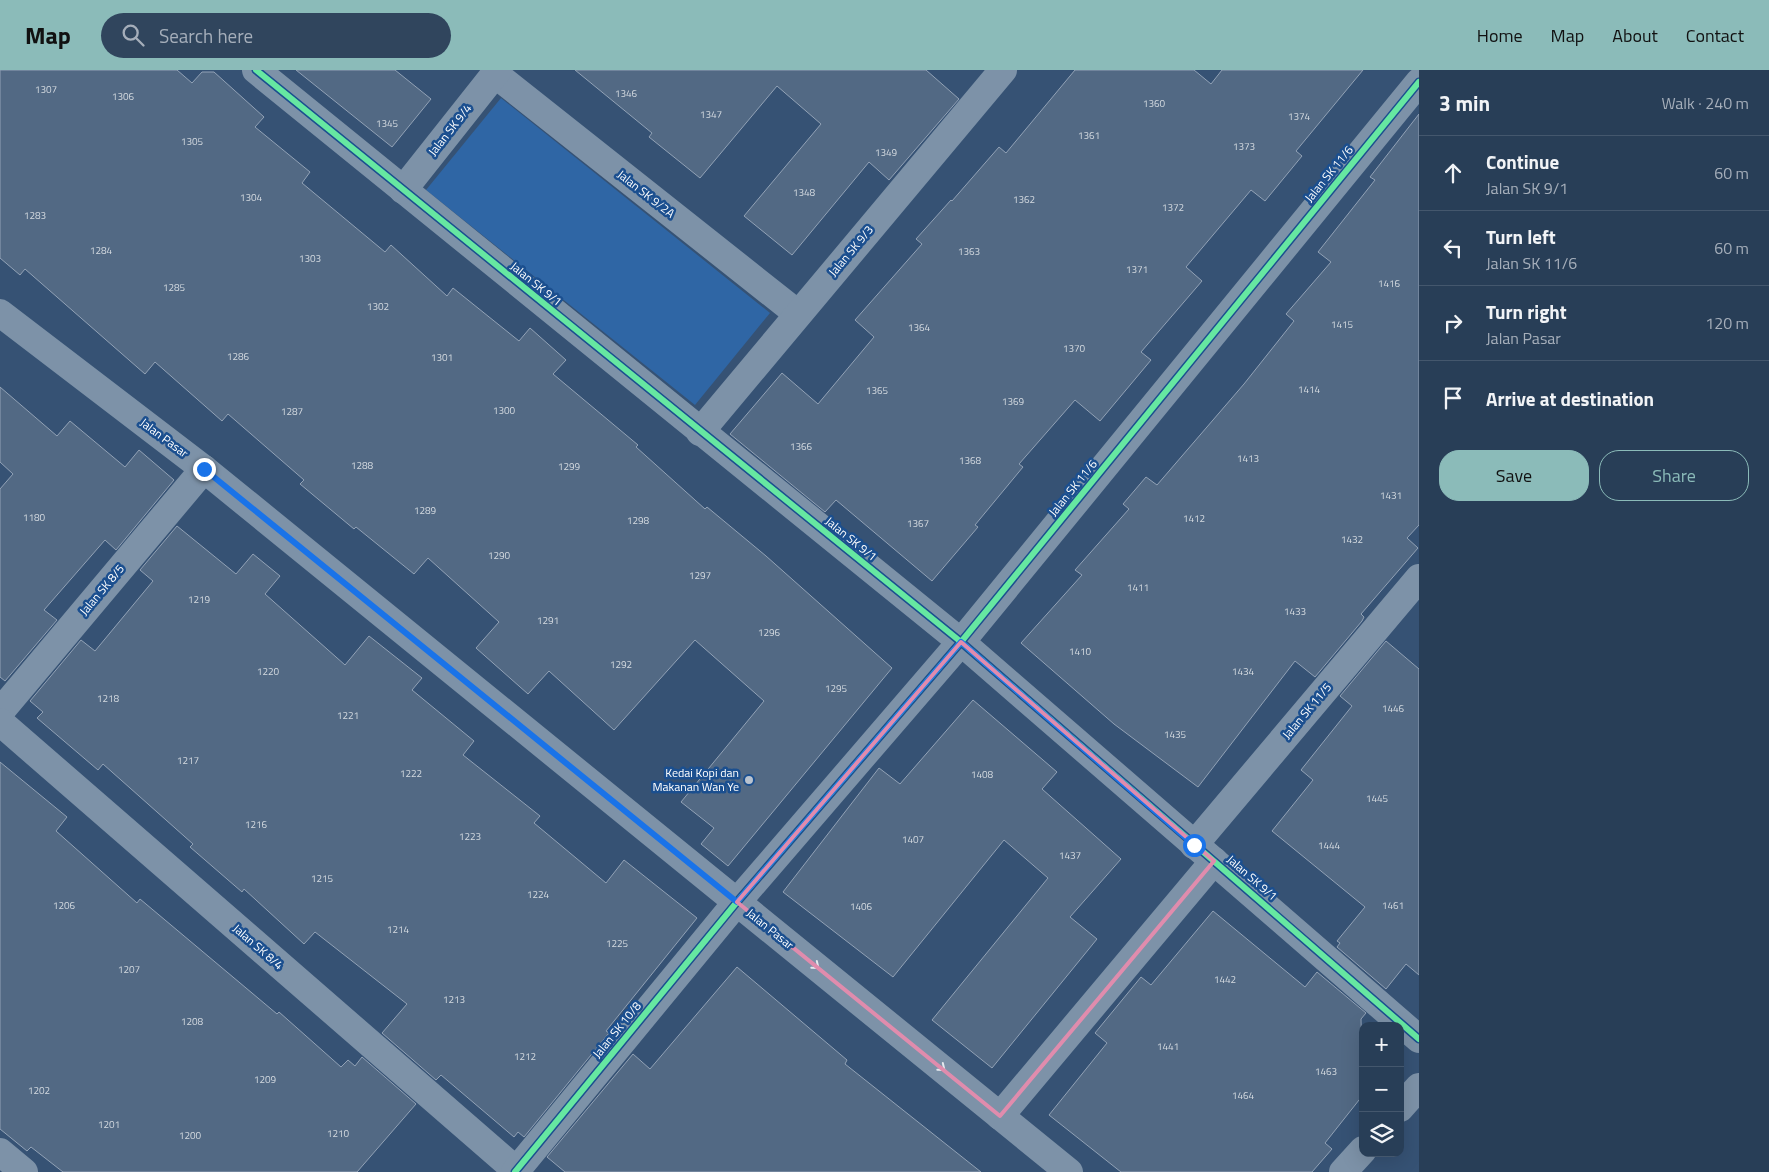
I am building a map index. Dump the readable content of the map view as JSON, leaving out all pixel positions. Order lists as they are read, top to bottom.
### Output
{
  "streets": {
    "street": [
      "Jalan SK 9/4",
      "Jalan SK 11/6",
      "Jalan SK 9/2A",
      "Jalan SK 9/3",
      "Jalan SK 9/1",
      "Jalan Pasar",
      "Jalan SK 8/5",
      "Jalan SK 11/5",
      "Jalan SK 8/4",
      "Jalan SK 10/8"
    ]
  },
  "crossings": [
    ["Jalan SK 9/4", "Jalan SK 9/2A"],
    ["Jalan SK 9/4", "Jalan SK 9/1"],
    ["Jalan SK 11/6", "Jalan SK 9/1"],
    ["Jalan SK 11/6", "Jalan Pasar"],
    ["Jalan SK 11/6", "Jalan SK 10/8"],
    ["Jalan SK 9/2A", "Jalan SK 9/3"],
    ["Jalan SK 9/3", "Jalan SK 9/1"],
    ["Jalan SK 9/1", "Jalan SK 11/5"],
    ["Jalan Pasar", "Jalan SK 8/5"],
    ["Jalan Pasar", "Jalan SK 11/5"],
    ["Jalan Pasar", "Jalan SK 10/8"],
    ["Jalan SK 8/4", "Jalan SK 10/8"]
  ],
  "places": ["Kedai Kopi dan Makanan Wan Ye"],
  "house_numbers": [
    "1307",
    "1346",
    "1306",
    "1360",
    "1347",
    "1374",
    "1345",
    "1361",
    "1305",
    "1373",
    "1349",
    "1348",
    "1304",
    "1362",
    "1372",
    "1283",
    "1284",
    "1363",
    "1303",
    "1371",
    "1416",
    "1285",
    "1302",
    "1415",
    "1364",
    "1370",
    "1286",
    "1301",
    "1414",
    "1365",
    "1369",
    "1300",
    "1287",
    "1366",
    "1413",
    "1368",
    "1288",
    "1299",
    "1431",
    "1289",
    "1180",
    "1412",
    "1298",
    "1367",
    "1432",
    "1290",
    "1297",
    "1411",
    "1219",
    "1433",
    "1291",
    "1296",
    "1410",
    "1292",
    "1220",
    "1434",
    "1295",
    "1218",
    "1446",
    "1221",
    "1435",
    "1217",
    "1222",
    "1408",
    "1445",
    "1216",
    "1223",
    "1407",
    "1444",
    "1437",
    "1215",
    "1224",
    "1206",
    "1461",
    "1406",
    "1214",
    "1225",
    "1207",
    "1442",
    "1213",
    "1208",
    "1441",
    "1212",
    "1463",
    "1209",
    "1202",
    "1464",
    "1201",
    "1210",
    "1200"
  ],
  "page": {
    "header": "Map",
    "search": "Search here",
    "nav": [
      "Home",
      "Map",
      "About",
      "Contact"
    ],
    "heading": ["3 min", "Walk · 240 m"],
    "list": [
      ["Continue", "Jalan SK 9/1", "60 m"],
      ["Turn left", "Jalan SK 11/6", "60 m"],
      ["Turn right", "Jalan Pasar", "120 m"],
      "Arrive at destination"
    ],
    "buttons": ["Save", "Share"],
    "map_buttons": ["+", "−"]
  }
}
